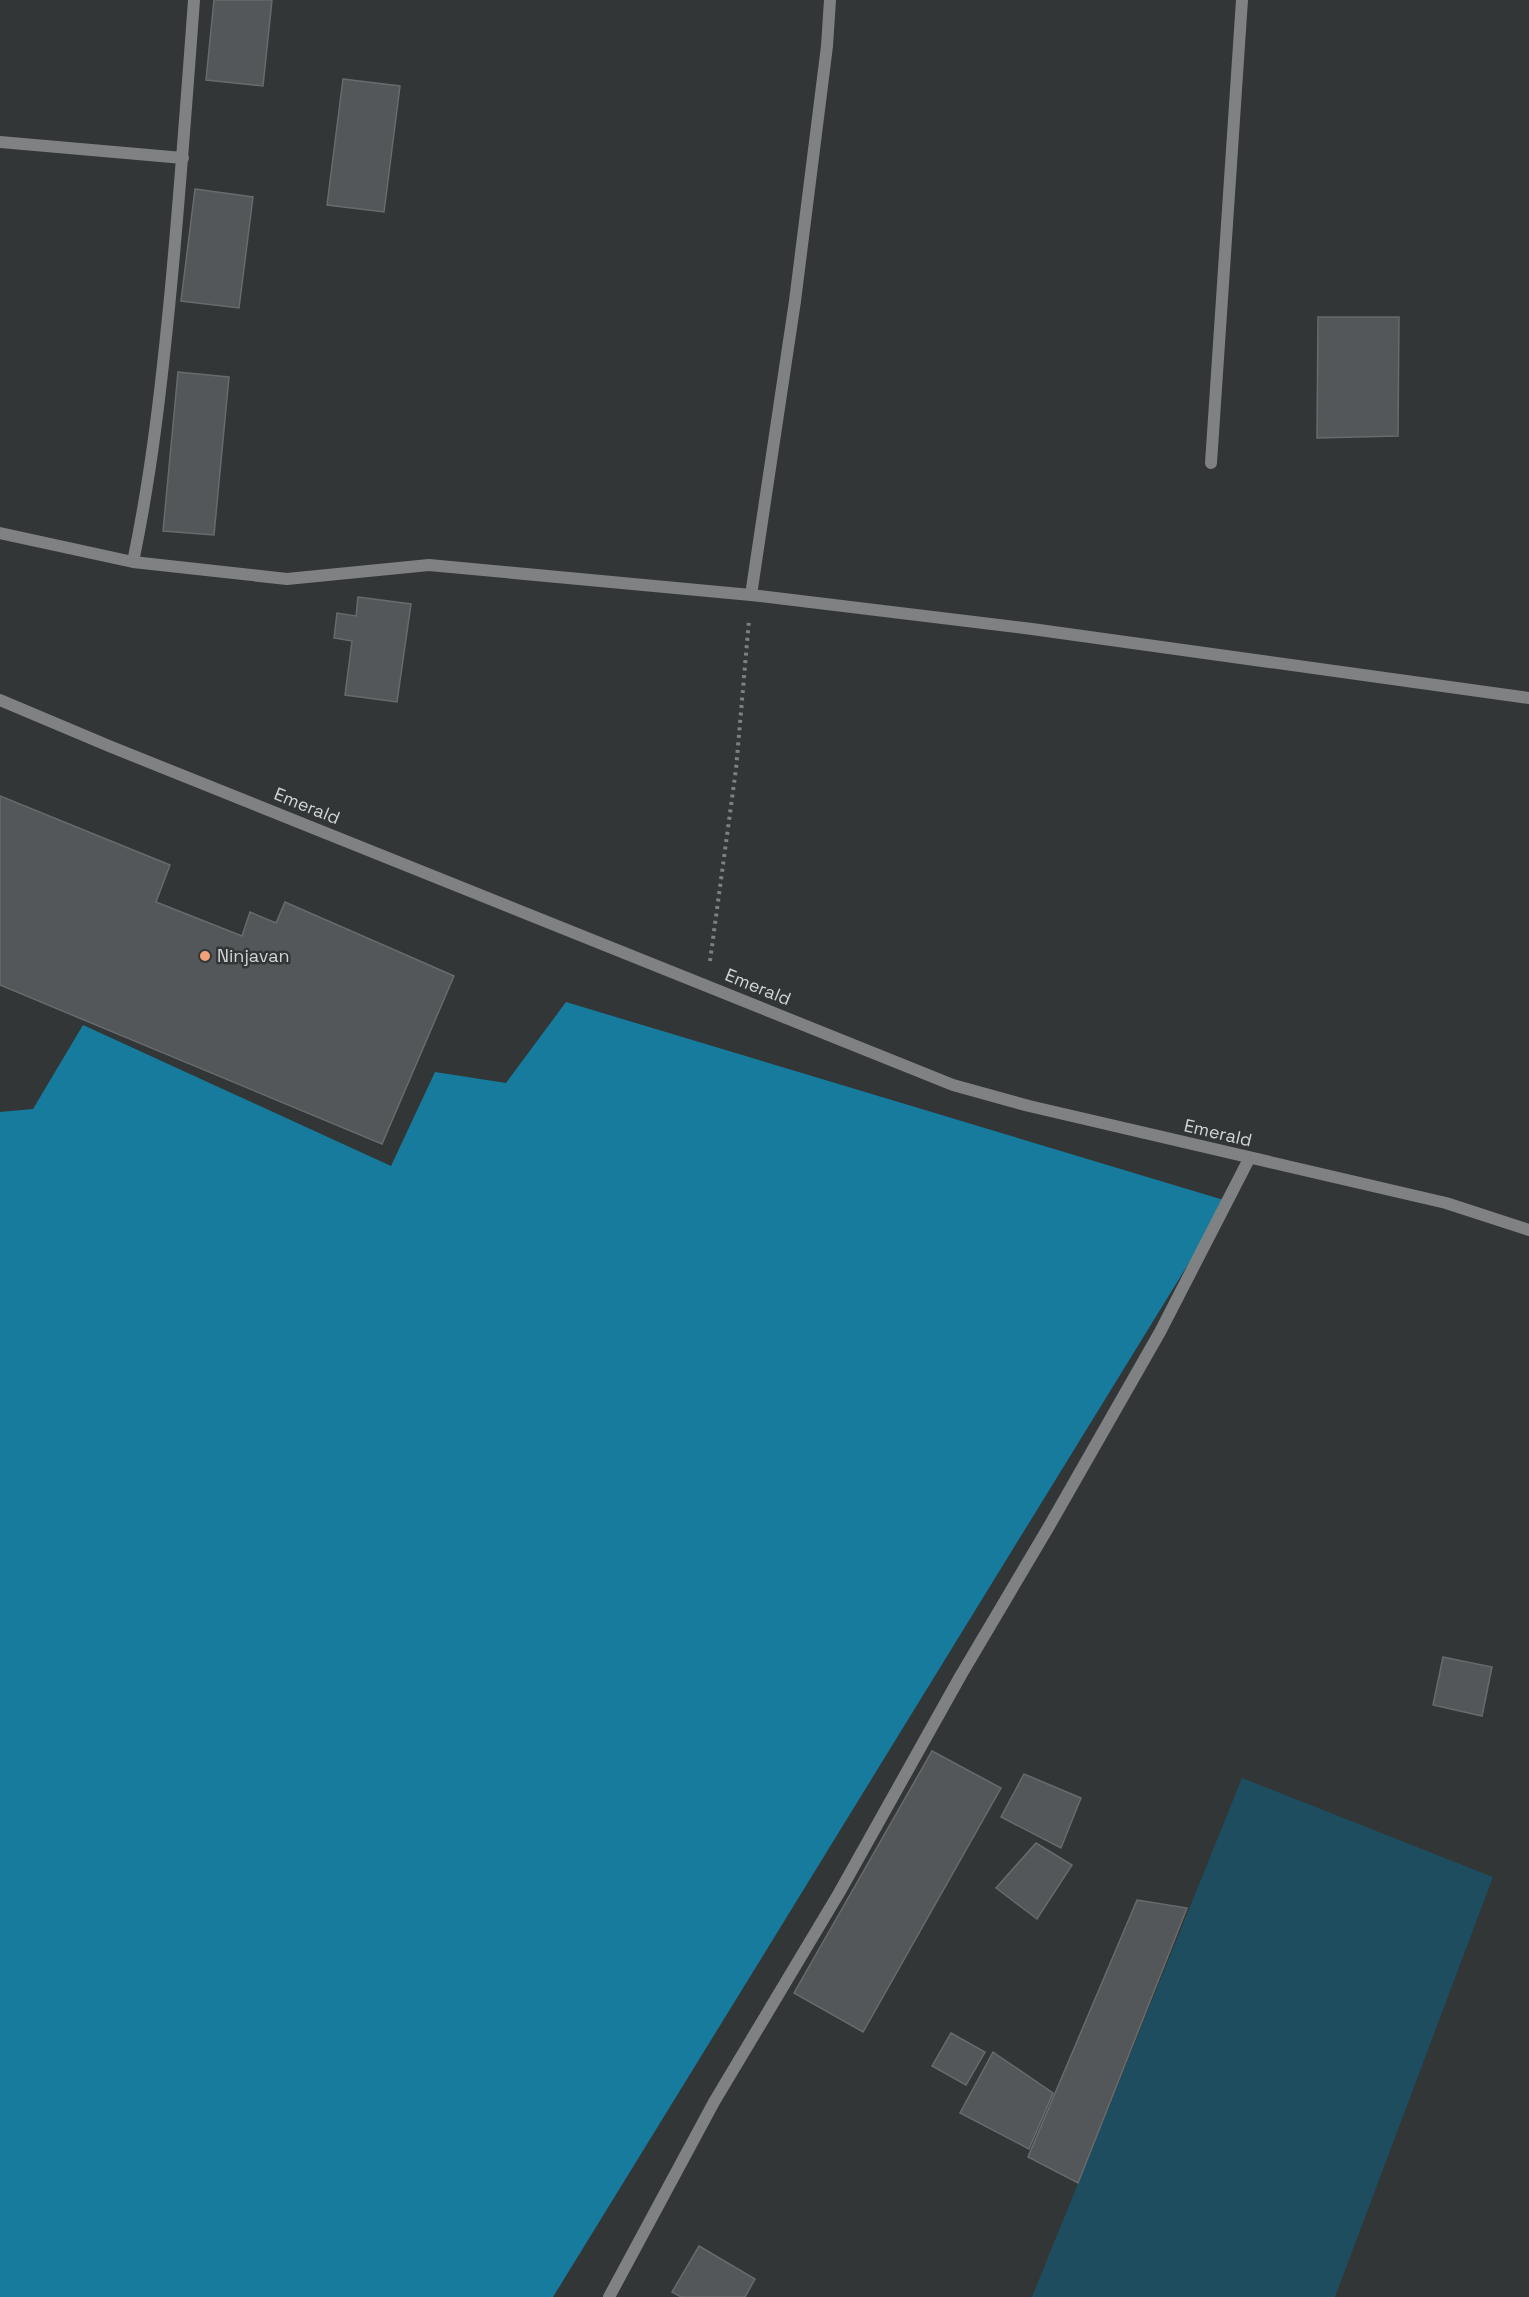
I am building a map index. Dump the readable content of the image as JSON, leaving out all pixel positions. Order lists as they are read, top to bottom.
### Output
{
  "streets": {
    "street": ["Emerald"]
  },
  "places": ["Ninjavan"]
}
